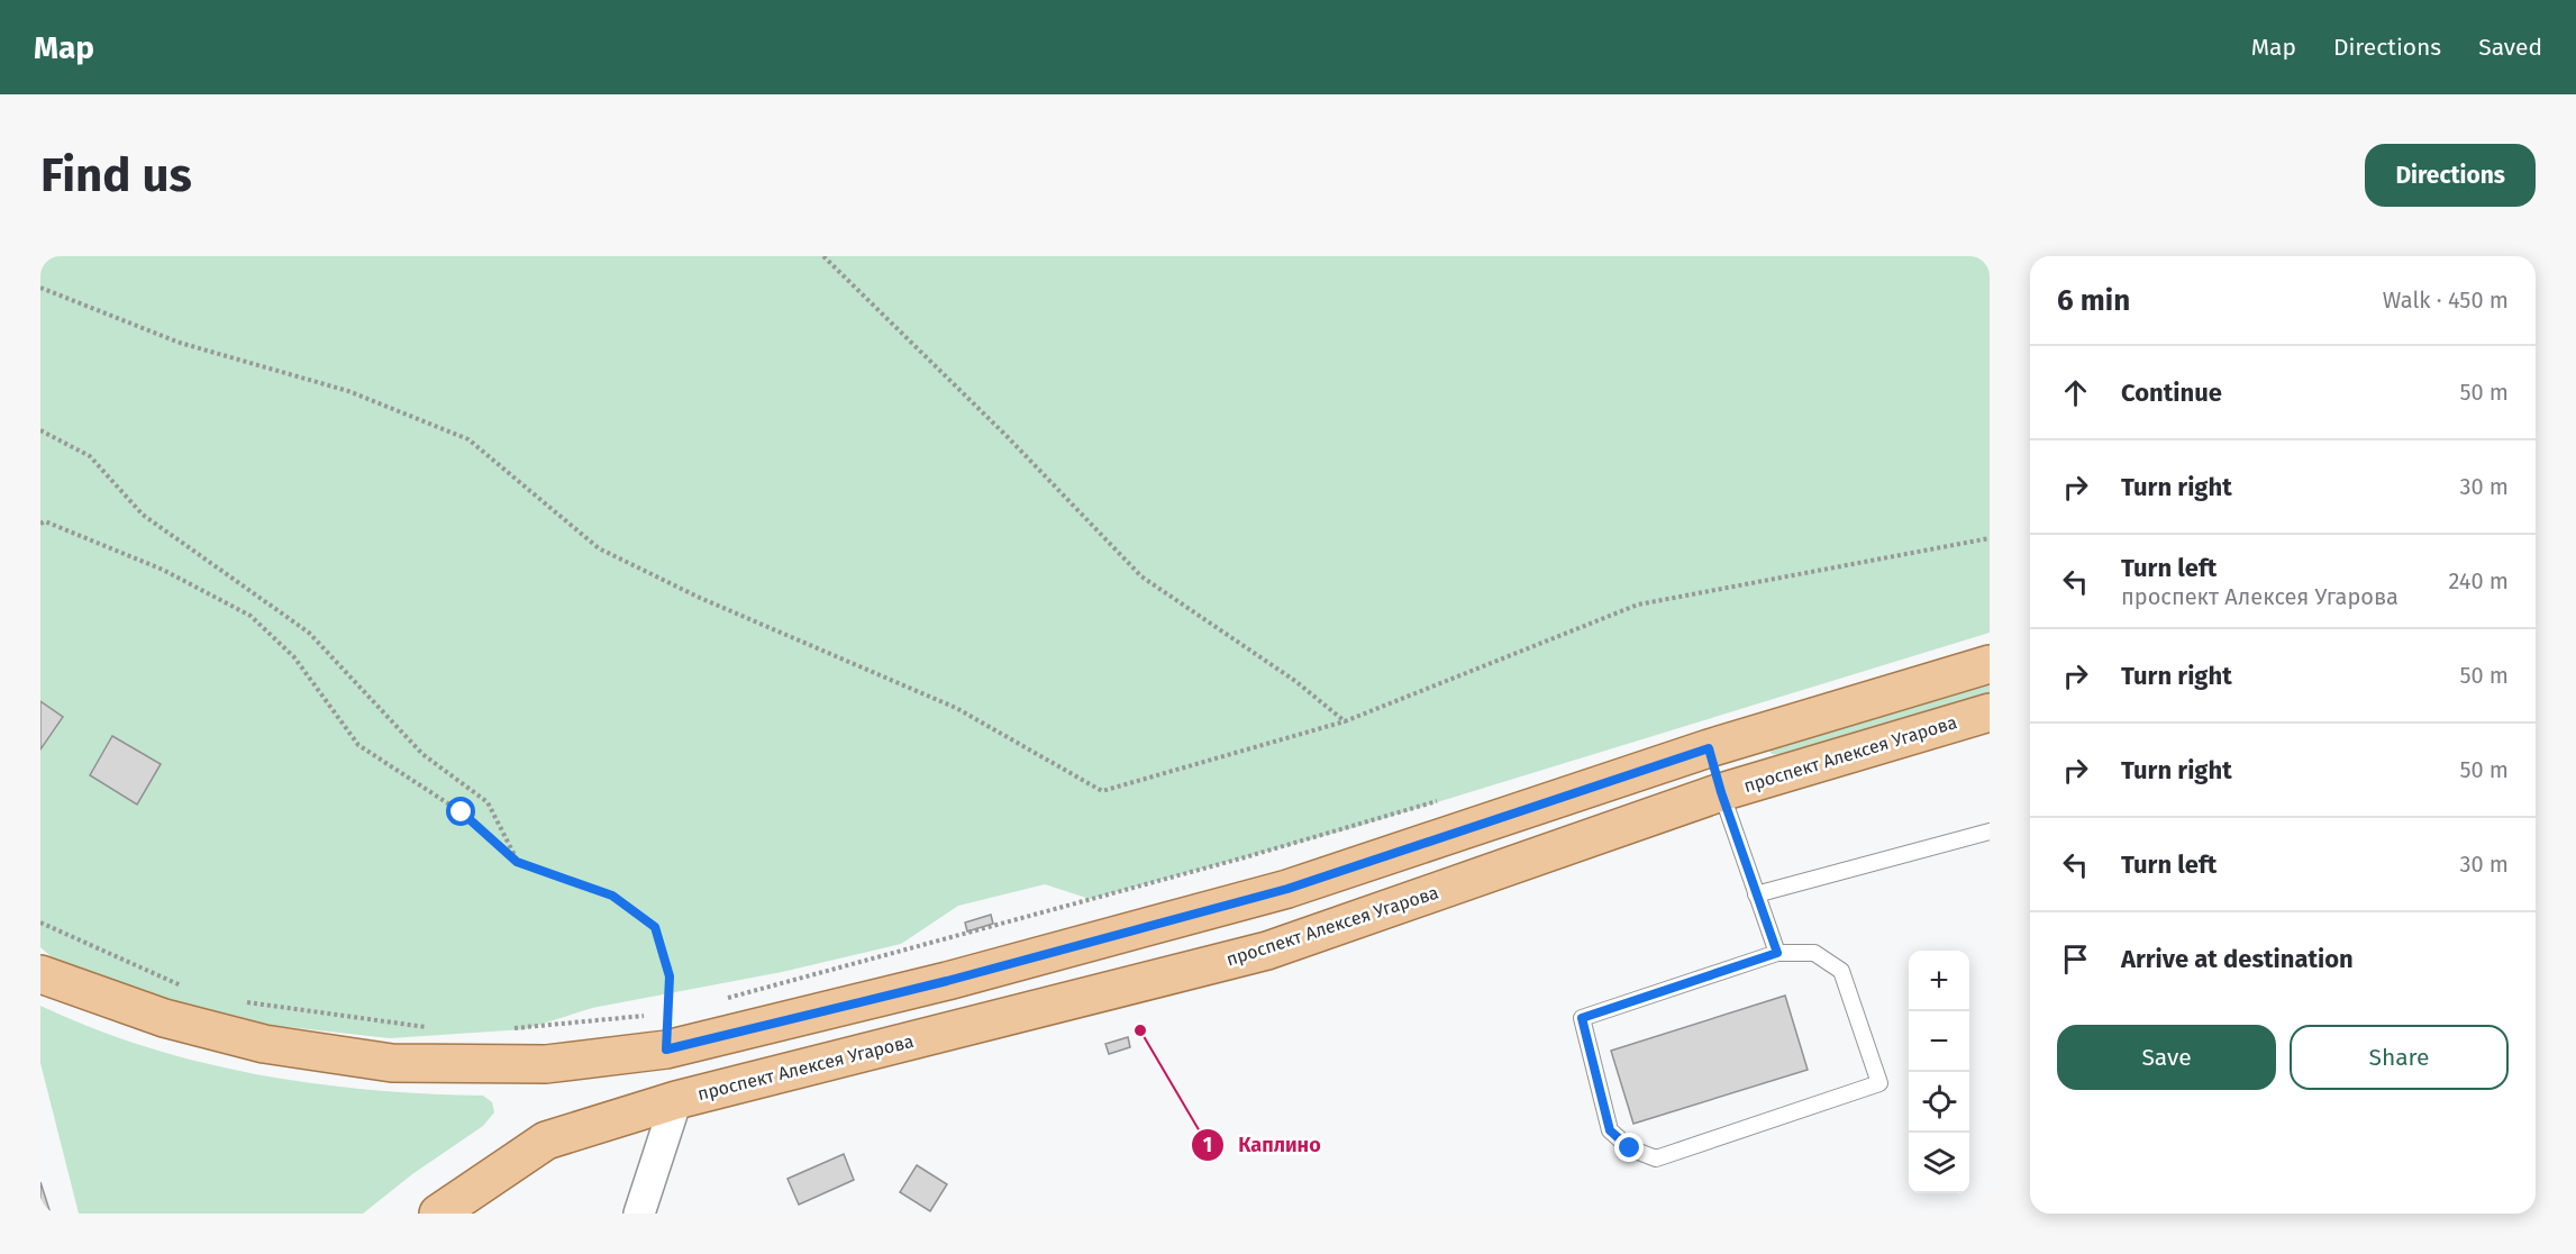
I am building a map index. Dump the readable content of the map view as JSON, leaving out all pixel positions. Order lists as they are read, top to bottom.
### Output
{
  "streets": {
    "main road": ["проспект Алексея Угарова"]
  },
  "places": ["Каплино"],
  "page": {
    "header": "Map",
    "nav": ["Map", "Directions", "Saved"],
    "buttons": [
      "Directions",
      ["Save", "Share"]
    ],
    "title": "Find us",
    "heading": ["6 min", "Walk · 450 m"],
    "list": [
      ["Continue", "50 m"],
      ["Turn right", "30 m"],
      ["Turn left", "проспект Алексея Угарова", "240 m"],
      ["Turn right", "50 m"],
      ["Turn right", "50 m"],
      ["Turn left", "30 m"],
      "Arrive at destination"
    ],
    "map_buttons": ["+", "−"]
  }
}
